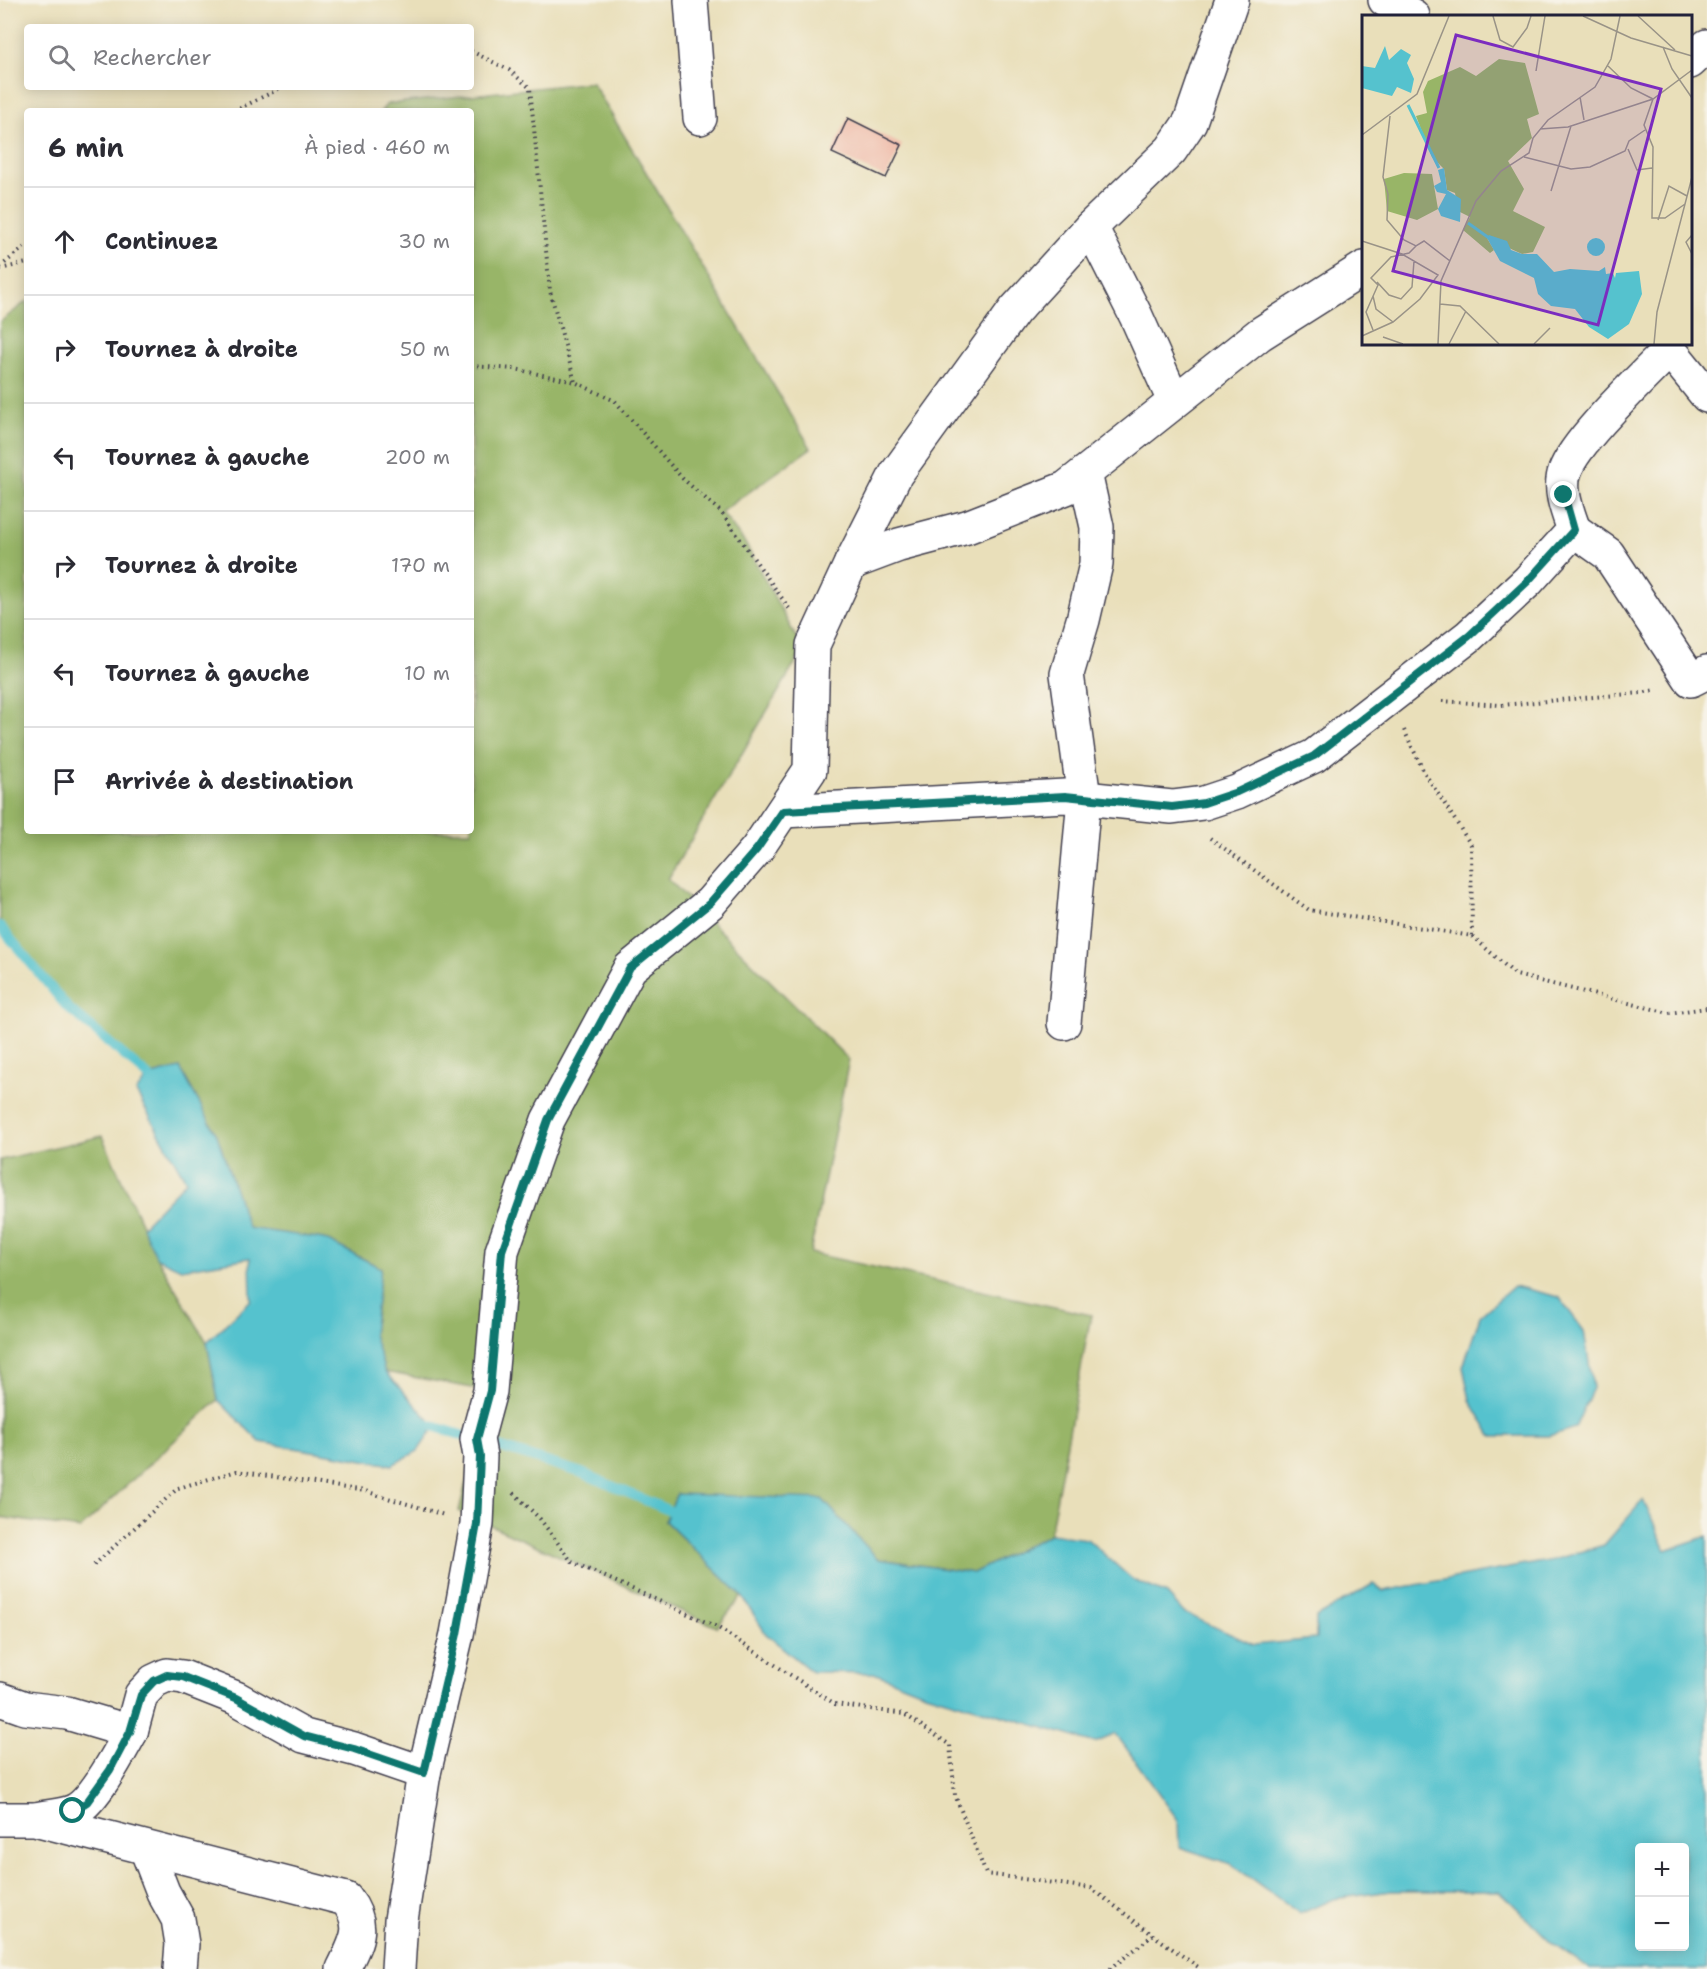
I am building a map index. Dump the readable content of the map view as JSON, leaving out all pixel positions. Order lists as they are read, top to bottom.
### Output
{
  "page": {
    "search": "Rechercher",
    "heading": ["6 min", "À pied · 460 m"],
    "list": [
      ["Continuez", "30 m"],
      ["Tournez à droite", "50 m"],
      ["Tournez à gauche", "200 m"],
      ["Tournez à droite", "170 m"],
      ["Tournez à gauche", "10 m"],
      "Arrivée à destination"
    ],
    "map_buttons": ["+", "−"]
  }
}
